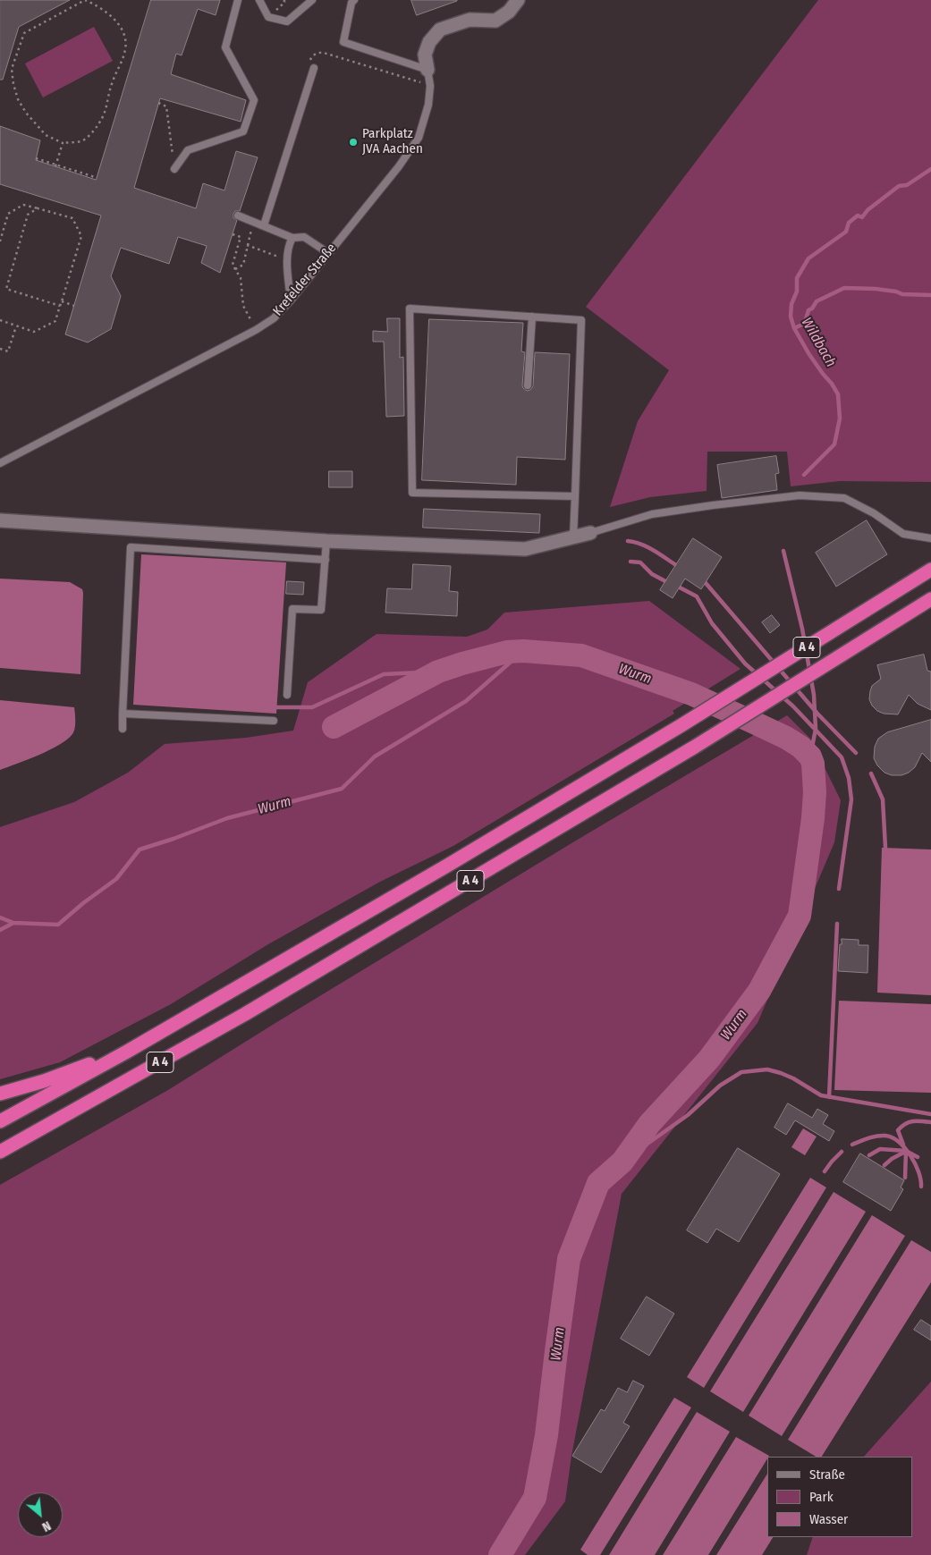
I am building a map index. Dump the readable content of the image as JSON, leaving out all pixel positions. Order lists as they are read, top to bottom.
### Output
{
  "streets": {
    "highway": ["A 4"],
    "street": ["Krefelder Straße"]
  },
  "water": ["Wildbach", "Wurm"],
  "places": ["Parkplatz JVA Aachen"],
  "legend": ["Straße", "Park", "Wasser"],
  "north": "bottom right"
}
